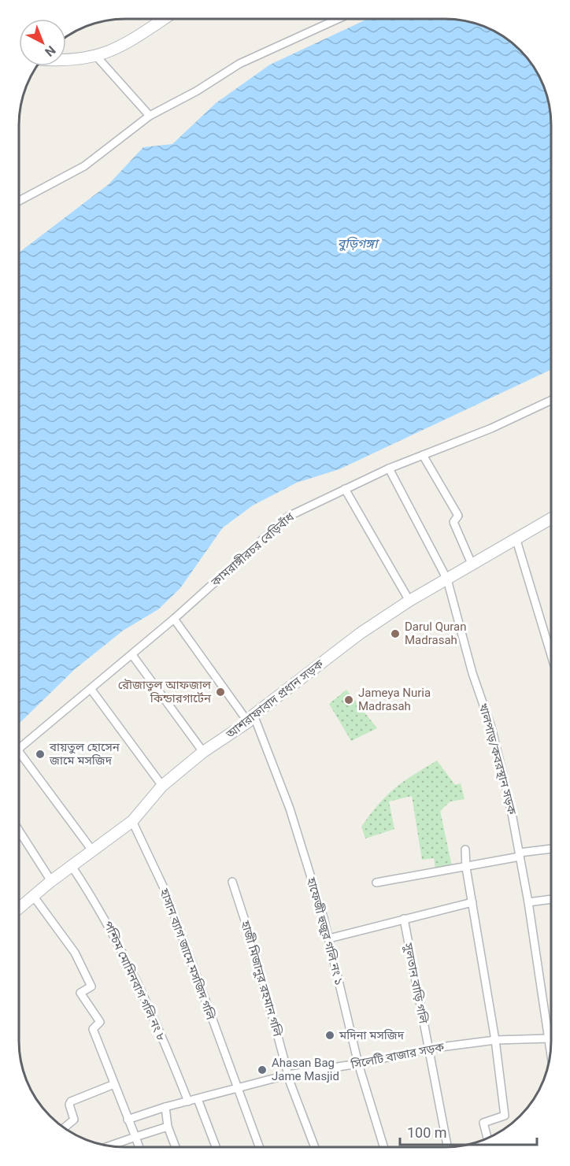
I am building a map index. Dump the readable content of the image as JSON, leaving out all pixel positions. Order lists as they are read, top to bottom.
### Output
{
  "streets": {
    "street": [
      "কামরাঙ্গীরচর বেড়িবাঁধ",
      "আশরাফাবাদ প্রধান সড়ক",
      "খালপাড়/কবরস্থান সড়ক",
      "হাফেজী হুজুর গলি নং ১",
      "হাসান ব্যাগ জামে মসজিদ গলি",
      "হাজী মিজানুর রহমান গলি",
      "পশ্চিম মোমিনবাগ গলি নং ৮",
      "সুলতান বাড়ি গলি",
      "সিলেটি বাজার সড়ক"
    ]
  },
  "crossings": [
    ["কামরাঙ্গীরচর বেড়িবাঁধ", "খালপাড়/কবরস্থান সড়ক"],
    ["কামরাঙ্গীরচর বেড়িবাঁধ", "হাফেজী হুজুর গলি নং ১"],
    ["আশরাফাবাদ প্রধান সড়ক", "খালপাড়/কবরস্থান সড়ক"],
    ["আশরাফাবাদ প্রধান সড়ক", "হাফেজী হুজুর গলি নং ১"],
    ["আশরাফাবাদ প্রধান সড়ক", "হাসান ব্যাগ জামে মসজিদ গলি"],
    ["আশরাফাবাদ প্রধান সড়ক", "পশ্চিম মোমিনবাগ গলি নং ৮"],
    ["খালপাড়/কবরস্থান সড়ক", "সিলেটি বাজার সড়ক"],
    ["হাফেজী হুজুর গলি নং ১", "সিলেটি বাজার সড়ক"],
    ["হাসান ব্যাগ জামে মসজিদ গলি", "সিলেটি বাজার সড়ক"],
    ["হাজী মিজানুর রহমান গলি", "সিলেটি বাজার সড়ক"],
    ["পশ্চিম মোমিনবাগ গলি নং ৮", "সিলেটি বাজার সড়ক"],
    ["সুলতান বাড়ি গলি", "সিলেটি বাজার সড়ক"]
  ],
  "water": ["বুড়িগঙ্গা"],
  "places": [
    "Darul Quran Madrasah",
    "রৌজাতুল আফজাল কিন্ডারগার্টেন",
    "Jameya Nuria Madrasah",
    "বায়তুল হোসেন জামে মসজিদ",
    "মদিনা মসজিদ",
    "Ahasan Bag Jame Masjid"
  ],
  "scale_bar": "100 m",
  "north": "bottom right"
}
